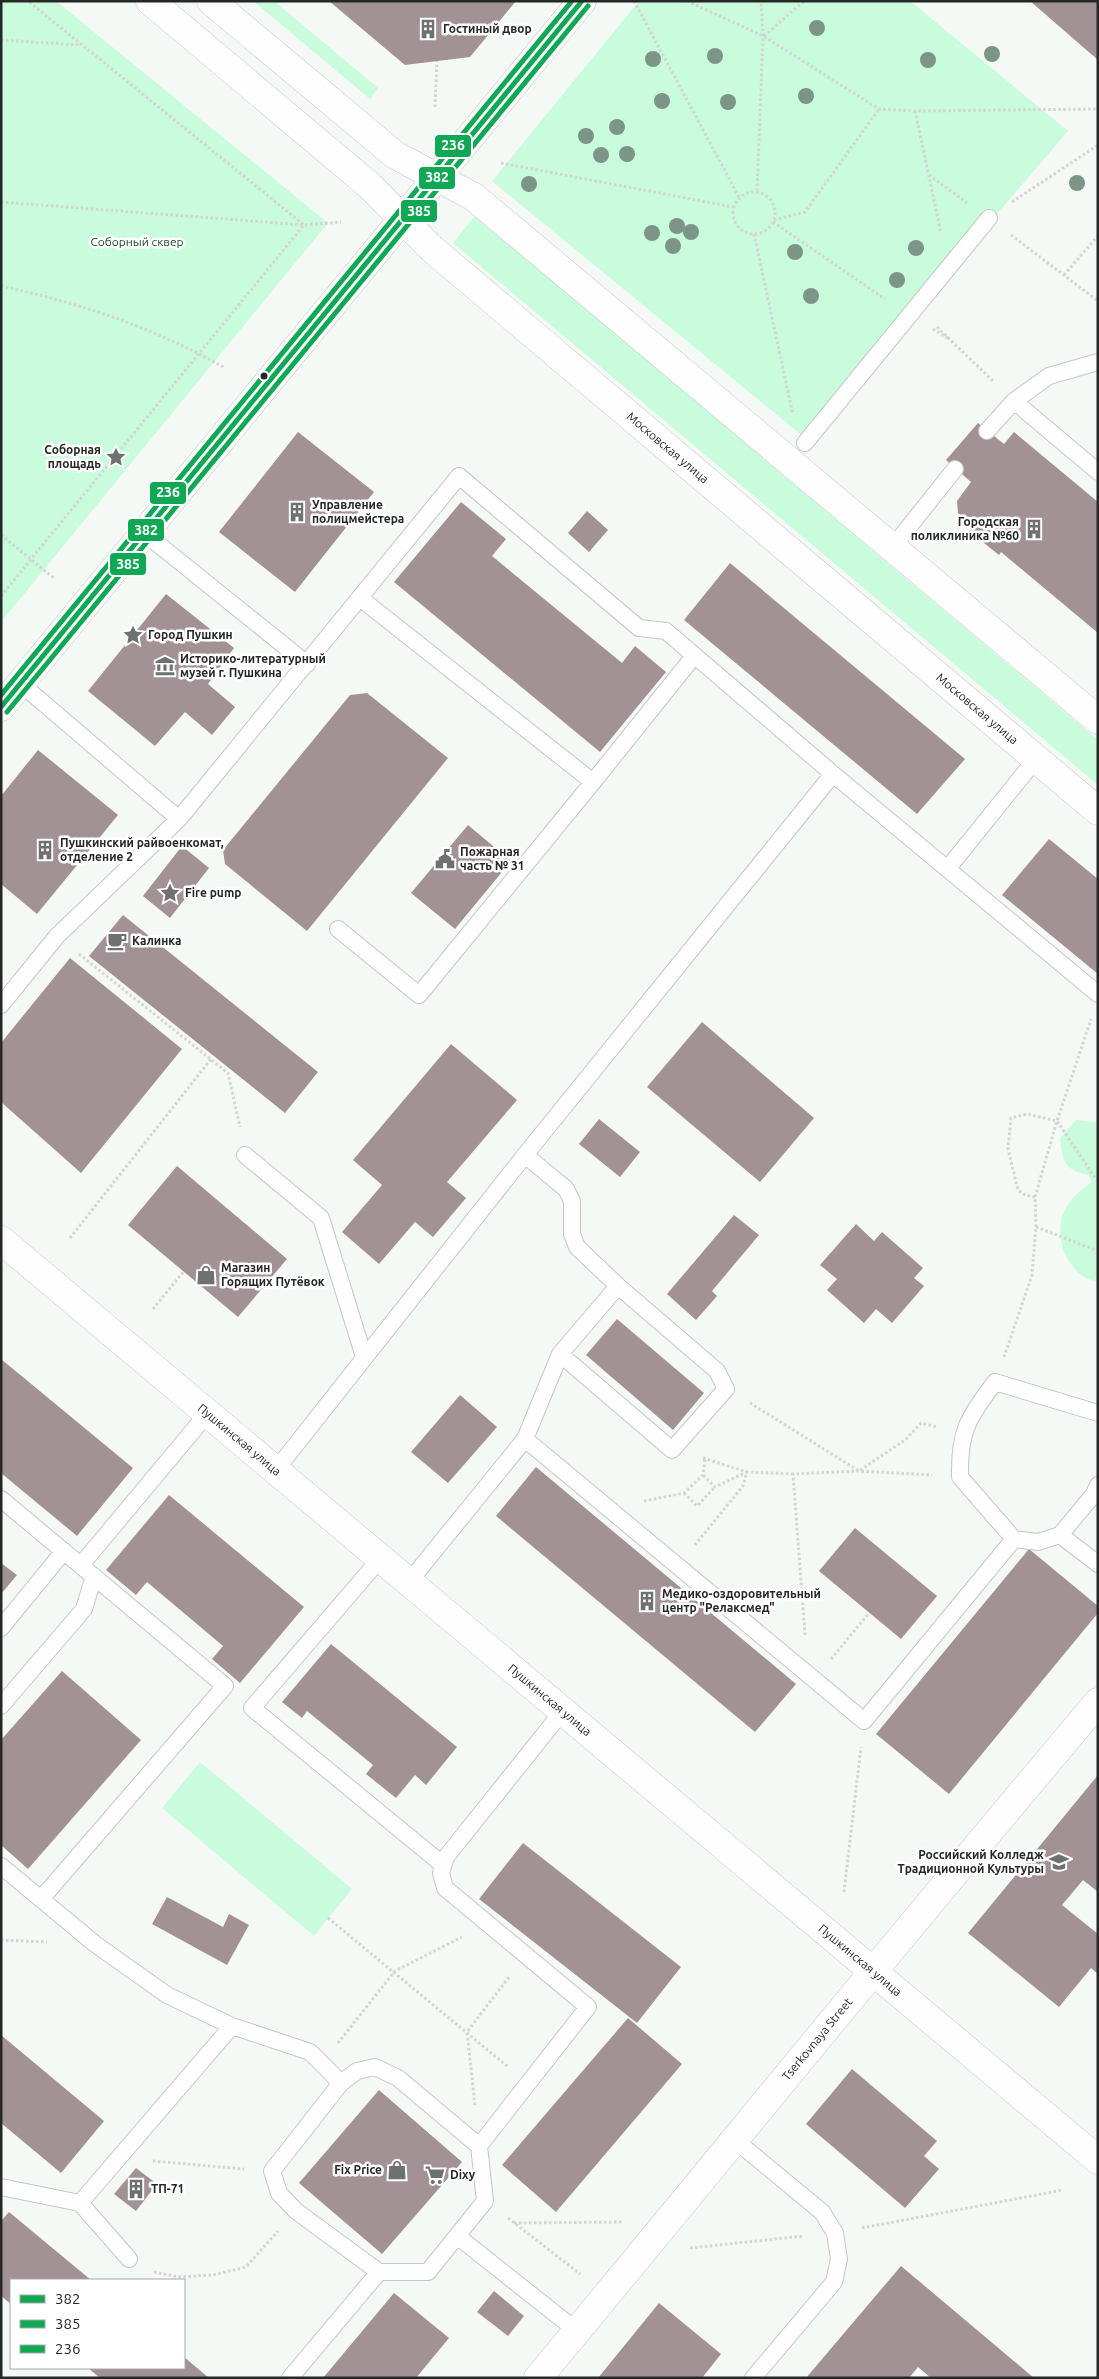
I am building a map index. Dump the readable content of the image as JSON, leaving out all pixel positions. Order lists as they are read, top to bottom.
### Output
{
  "streets": {
    "street": ["Московская улица", "Пушкинская улица", "Tserkovnaya Street"]
  },
  "crossings": [
    ["Пушкинская улица", "Tserkovnaya Street"]
  ],
  "parks": ["Соборный сквер"],
  "places": {
    "building": [
      "Гостиный двор",
      "Управление полицмейстера",
      "Городская поликлиника №60",
      "Пушкинский райвоенкомат, отделение 2",
      "Медико-оздоровительный центр \"Релаксмед\"",
      "ТП-71"
    ],
    "place": ["Соборная площадь", "Город Пушкин", "Fire pump"],
    "museum": ["Историко-литературный музей г. Пушкина"],
    "public building": ["Пожарная часть № 31"],
    "cafe": ["Калинка"],
    "shop": ["Магазин Горящих Путёвок", "Fix Price"],
    "school or university": ["Российский Колледж Традиционной Культуры"],
    "supermarket": ["Dixy"]
  },
  "lines": ["transit line 382", "transit line 236", "transit line 385"],
  "legend": ["382", "385", "236"]
}
